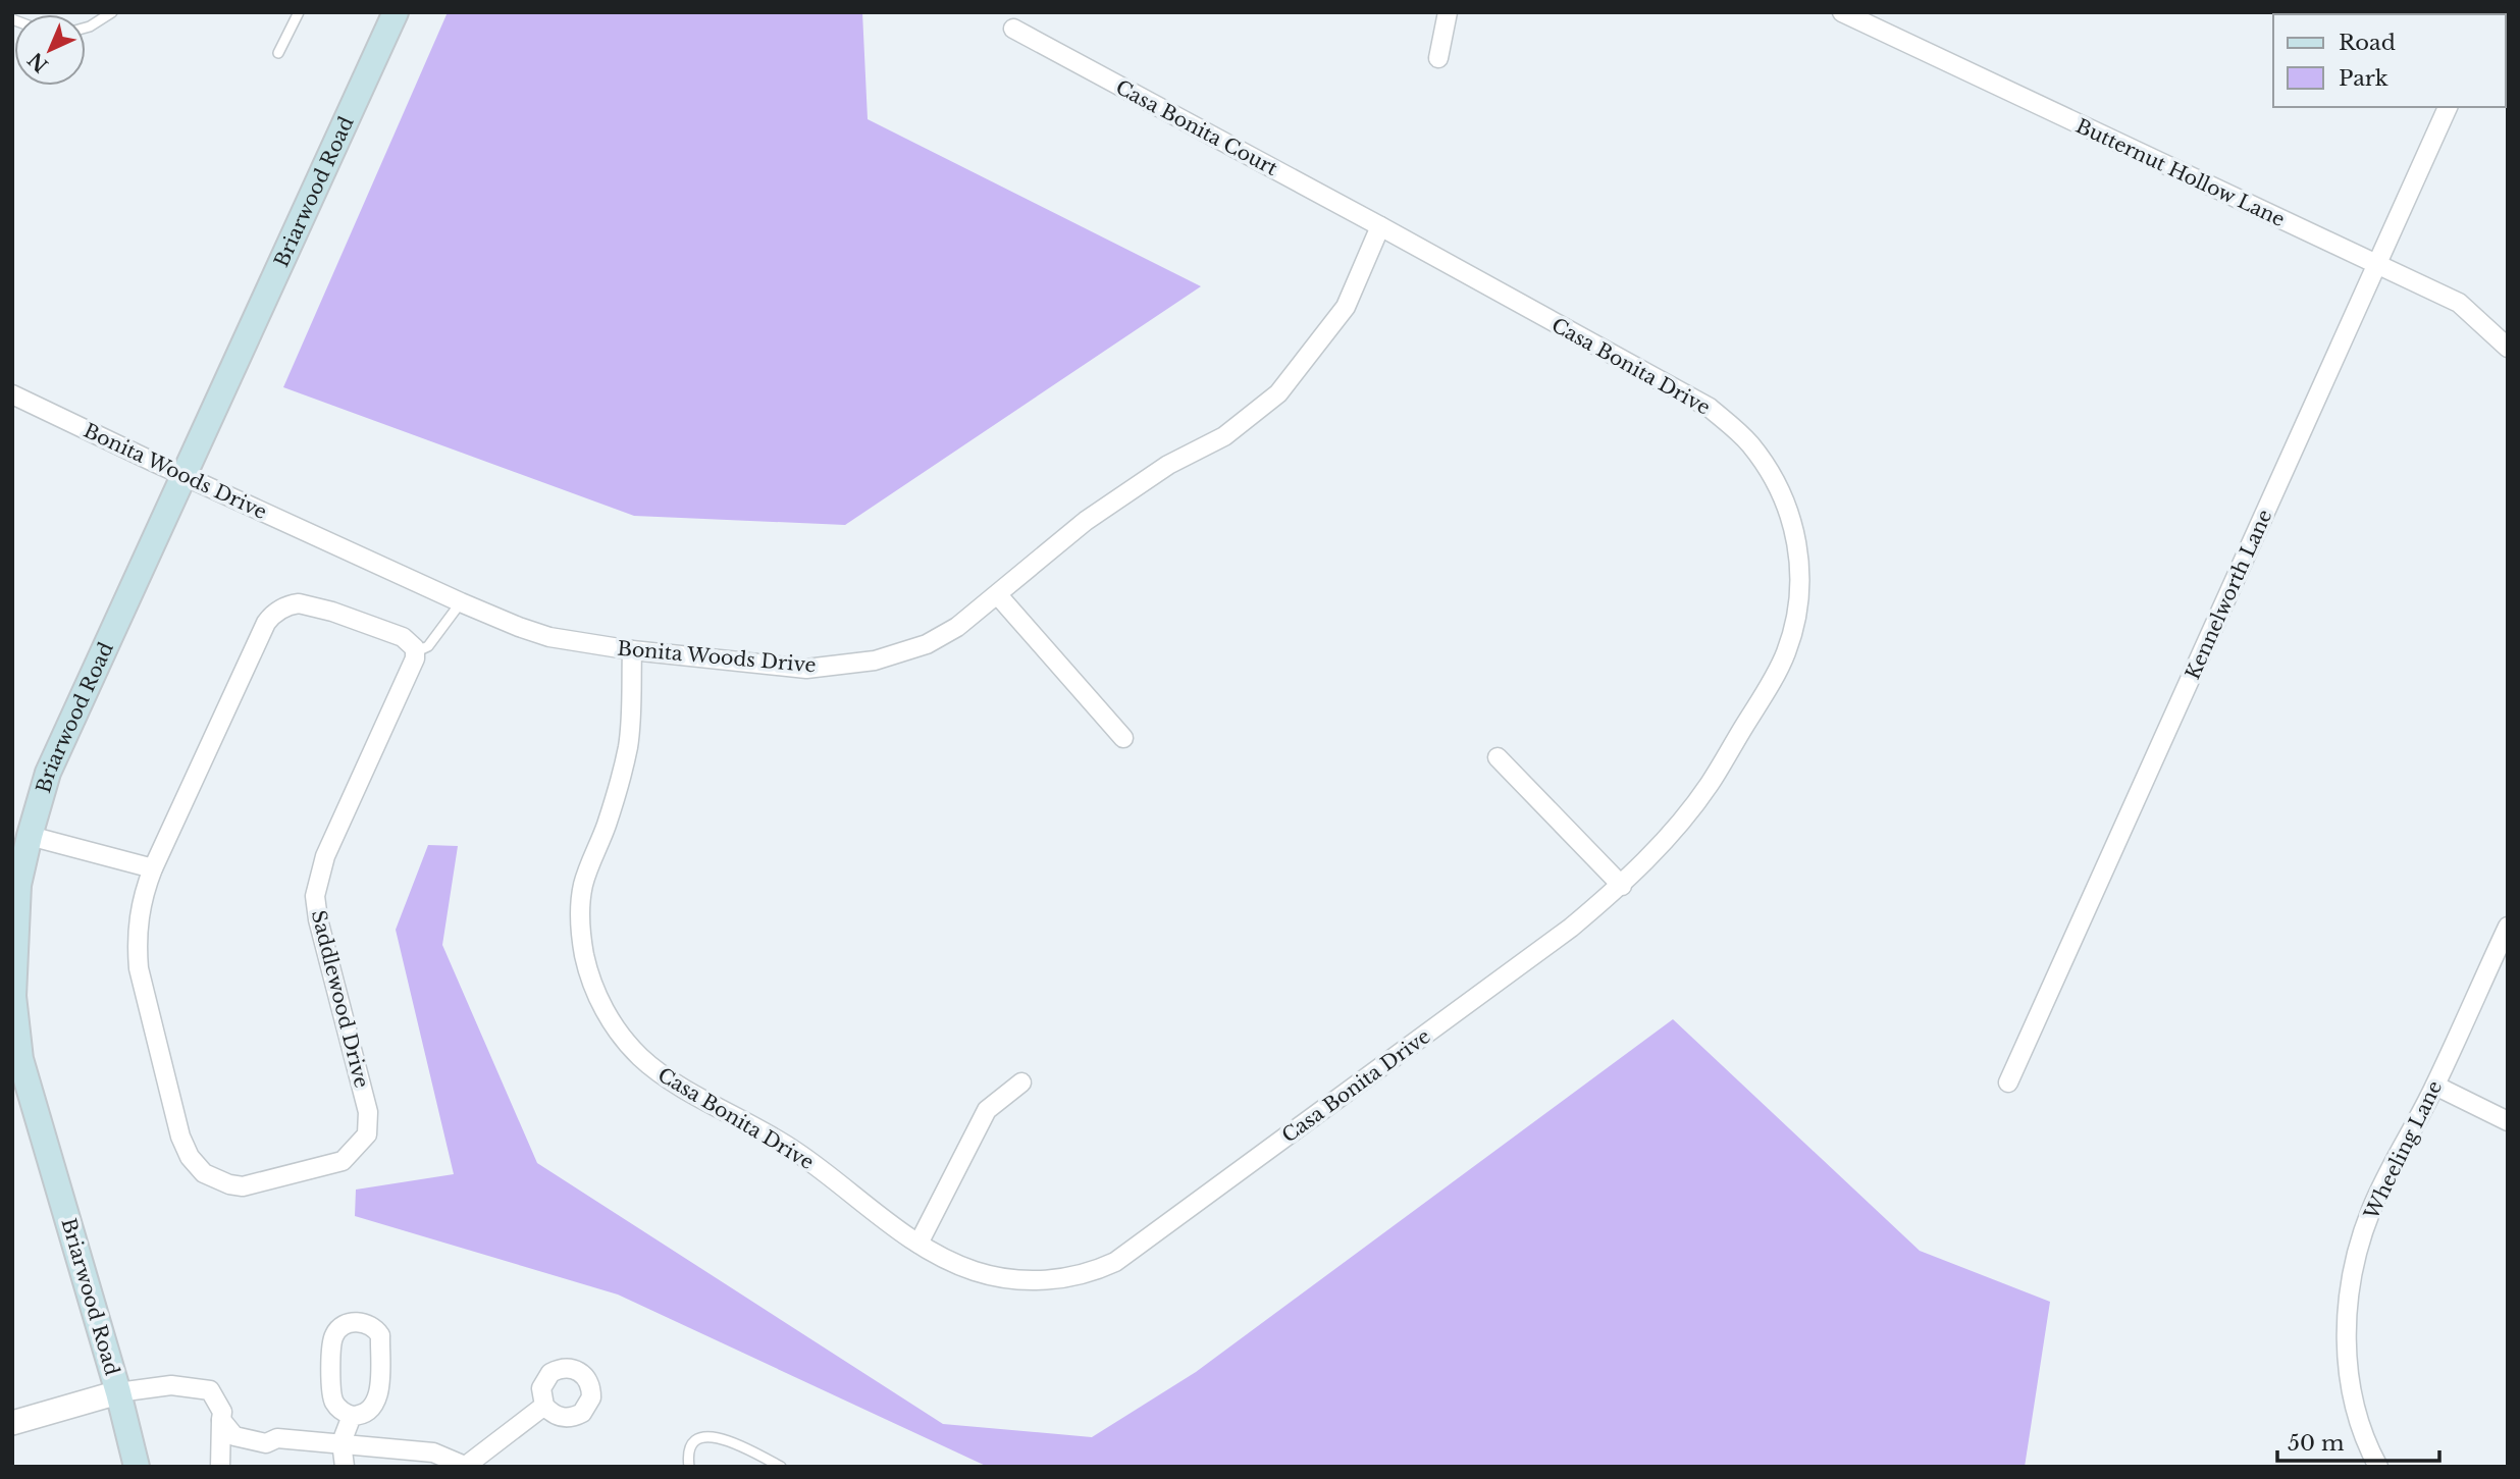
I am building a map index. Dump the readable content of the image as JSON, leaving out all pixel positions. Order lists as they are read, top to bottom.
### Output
{
  "streets": {
    "main road": ["Briarwood Road"],
    "street": [
      "Casa Bonita Court",
      "Butternut Hollow Lane",
      "Casa Bonita Drive",
      "Bonita Woods Drive",
      "Kennelworth Lane",
      "Saddlewood Drive",
      "Wheeling Lane"
    ]
  },
  "crossings": [
    ["Casa Bonita Court", "Casa Bonita Drive"],
    ["Casa Bonita Court", "Bonita Woods Drive"],
    ["Butternut Hollow Lane", "Kennelworth Lane"],
    ["Briarwood Road", "Bonita Woods Drive"],
    ["Casa Bonita Drive", "Bonita Woods Drive"]
  ],
  "legend": ["Road", "Park"],
  "scale_bar": "50 m",
  "north": "bottom left"
}
